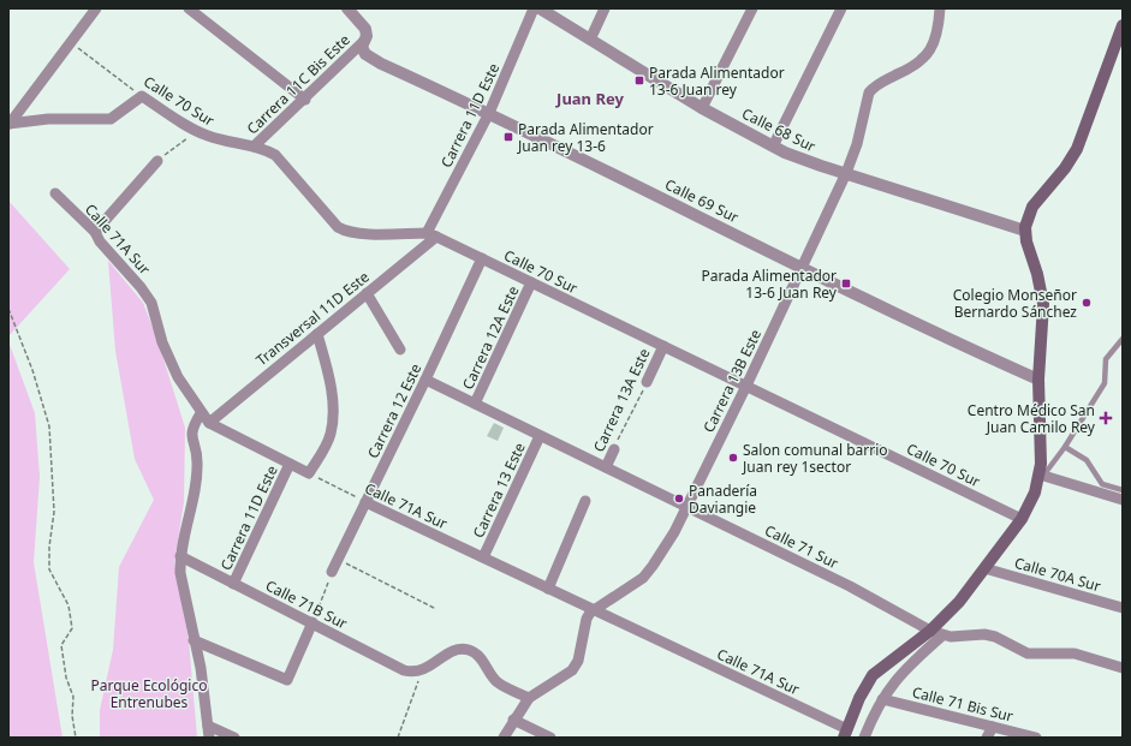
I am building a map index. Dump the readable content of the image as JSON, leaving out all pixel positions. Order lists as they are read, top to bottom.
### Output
{
  "streets": {
    "street": [
      "Carrera 11C Bis Este",
      "Calle 70 Sur",
      "Carrera 11D Este",
      "Calle 68 Sur",
      "Calle 69 Sur",
      "Calle 71A Sur",
      "Transversal 11D Este",
      "Carrera 12A Este",
      "Carrera 13B Este",
      "Carrera 13A Este",
      "Carrera 12 Este",
      "Carrera 13 Este",
      "Calle 71 Sur",
      "Calle 70A Sur",
      "Calle 71B Sur",
      "Calle 71 Bis Sur"
    ]
  },
  "crossings": [
    ["Carrera 11C Bis Este", "Calle 70 Sur"],
    ["Carrera 11C Bis Este", "Calle 69 Sur"],
    ["Calle 70 Sur", "Carrera 11D Este"],
    ["Calle 70 Sur", "Transversal 11D Este"],
    ["Calle 70 Sur", "Carrera 12A Este"],
    ["Calle 70 Sur", "Carrera 13B Este"],
    ["Calle 70 Sur", "Carrera 13A Este"],
    ["Calle 70 Sur", "Carrera 12 Este"],
    ["Carrera 11D Este", "Calle 69 Sur"],
    ["Carrera 11D Este", "Calle 71A Sur"],
    ["Carrera 11D Este", "Transversal 11D Este"],
    ["Carrera 11D Este", "Calle 71B Sur"],
    ["Calle 68 Sur", "Carrera 13B Este"],
    ["Calle 69 Sur", "Carrera 13B Este"],
    ["Calle 71A Sur", "Transversal 11D Este"],
    ["Calle 71A Sur", "Carrera 13B Este"],
    ["Calle 71A Sur", "Carrera 12 Este"],
    ["Calle 71A Sur", "Carrera 13 Este"],
    ["Carrera 12A Este", "Calle 71 Sur"],
    ["Carrera 13B Este", "Calle 71 Sur"],
    ["Carrera 13A Este", "Calle 71 Sur"],
    ["Carrera 12 Este", "Calle 71 Sur"],
    ["Carrera 13 Este", "Calle 71 Sur"]
  ],
  "districts": ["Juan Rey"],
  "parks": ["Parque Ecológico Entrenubes"],
  "places": {
    "transit": ["Parada Alimentador 13-6 Juan rey", "Parada Alimentador Juan rey 13-6", "Parada Alimentador 13-6 Juan Rey"],
    "other": ["Colegio Monseñor Bernardo Sánchez", "Salon comunal barrio Juan rey 1sector", "Panadería Daviangie"],
    "health": ["Centro Médico San Juan Camilo Rey"]
  }
}
